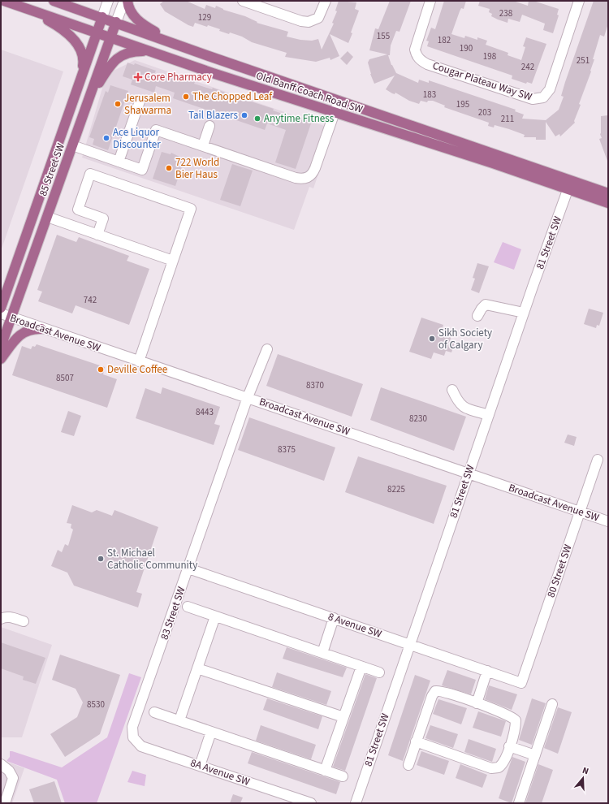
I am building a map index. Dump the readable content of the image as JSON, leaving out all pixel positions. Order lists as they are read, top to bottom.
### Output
{
  "streets": {
    "main road": ["Old Banff Coach Road SW", "85 Street SW"],
    "street": [
      "Cougar Plateau Way SW",
      "81 Street SW",
      "Broadcast Avenue SW",
      "80 Street SW",
      "83 Street SW",
      "8 Avenue SW",
      "8A Avenue SW"
    ]
  },
  "crossings": [
    ["Old Banff Coach Road SW", "85 Street SW"],
    ["Old Banff Coach Road SW", "81 Street SW"],
    ["85 Street SW", "Broadcast Avenue SW"],
    ["81 Street SW", "Broadcast Avenue SW"],
    ["81 Street SW", "8 Avenue SW"],
    ["Broadcast Avenue SW", "80 Street SW"],
    ["Broadcast Avenue SW", "83 Street SW"],
    ["80 Street SW", "8 Avenue SW"],
    ["83 Street SW", "8 Avenue SW"],
    ["83 Street SW", "8A Avenue SW"]
  ],
  "places": {
    "health": ["Core Pharmacy"],
    "other": [
      "The Chopped Leaf",
      "Jerusalem Shawarma",
      "Tail Blazers",
      "Anytime Fitness",
      "Ace Liquor Discounter",
      "722 World Bier Haus",
      "Sikh Society of Calgary",
      "Deville Coffee",
      "St. Michael Catholic Community"
    ]
  },
  "house_numbers": [
    "238",
    "129",
    "155",
    "182",
    "190",
    "198",
    "251",
    "242",
    "183",
    "195",
    "203",
    "211",
    "742",
    "8507",
    "8370",
    "8443",
    "8230",
    "8375",
    "8225",
    "8530"
  ],
  "north": "top"
}
